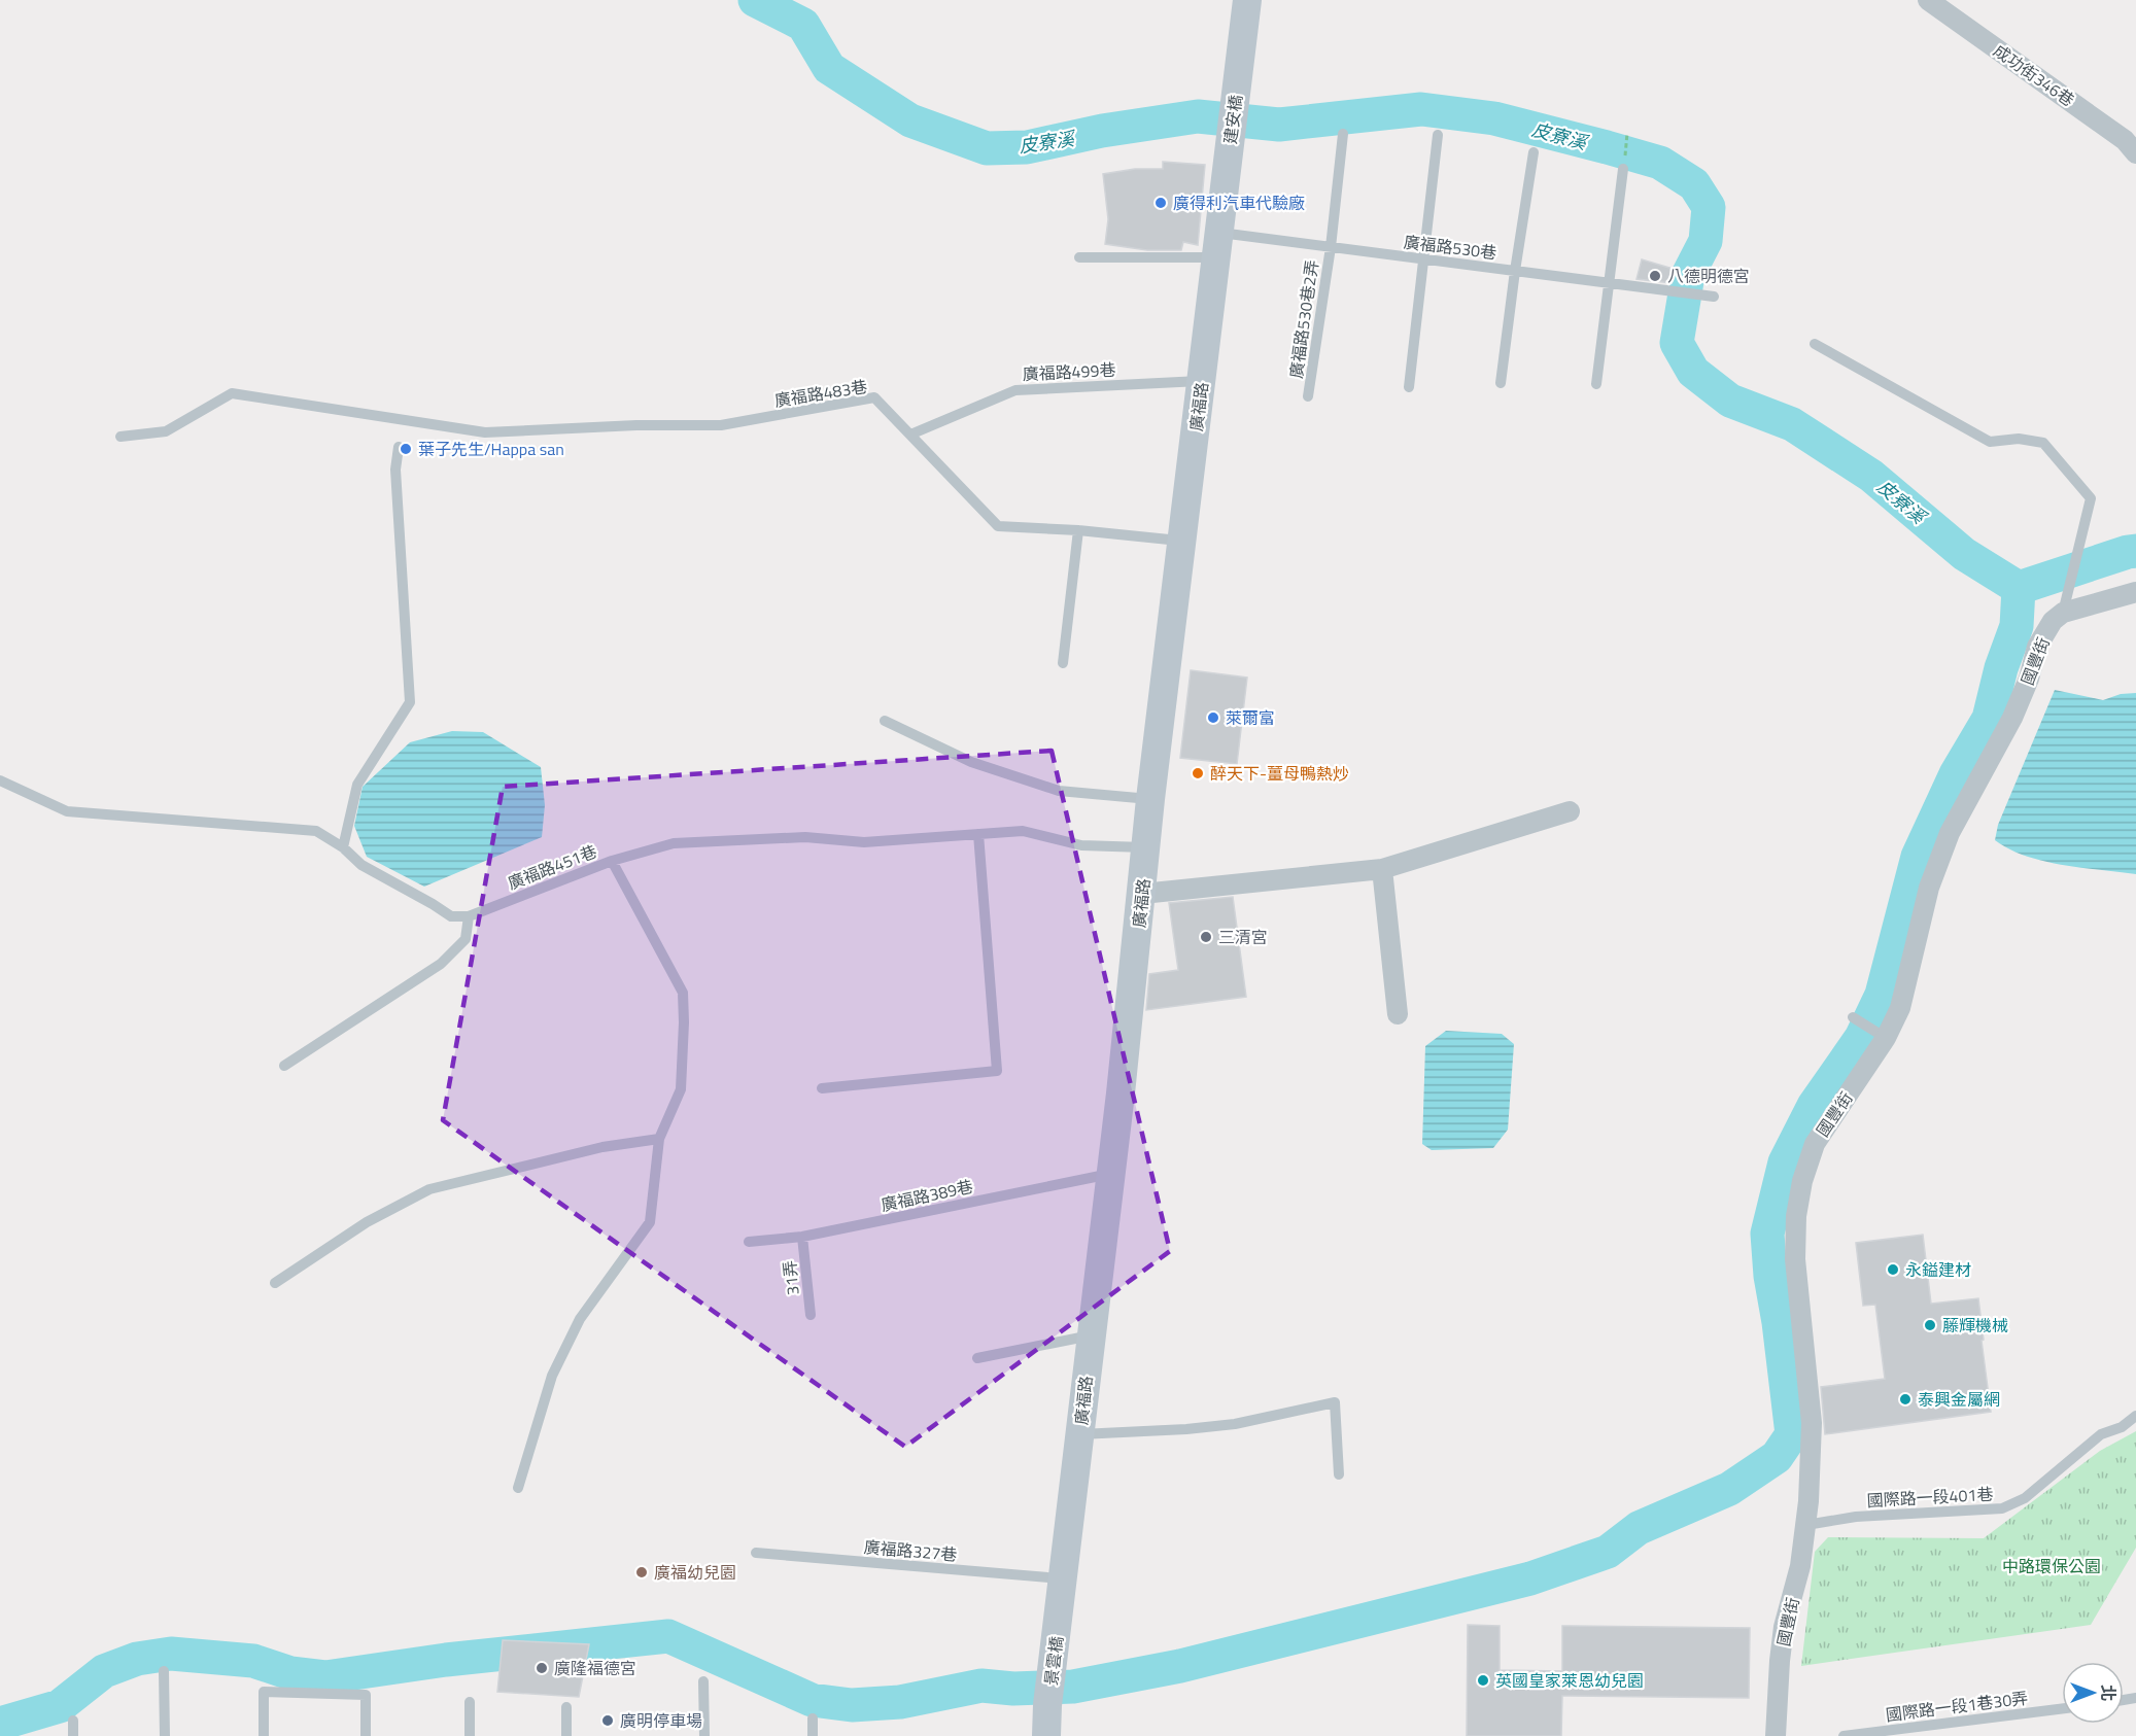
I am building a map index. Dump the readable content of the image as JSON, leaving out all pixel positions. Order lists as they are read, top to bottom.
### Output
{
  "streets": {
    "street": [
      "成功街346巷",
      "建安橋",
      "廣福路",
      "國豐街",
      "景雲橋"
    ],
    "lane": [
      "廣福路530巷",
      "廣福路530巷2弄",
      "廣福路499巷",
      "廣福路483巷",
      "廣福路451巷",
      "廣福路389巷",
      "31弄",
      "國際路一段401巷",
      "廣福路327巷",
      "國際路一段1巷30弄"
    ]
  },
  "crossings": [
    ["建安橋", "廣福路"],
    ["廣福路530巷", "廣福路530巷2弄"],
    ["廣福路530巷", "廣福路"],
    ["廣福路499巷", "廣福路483巷"],
    ["廣福路499巷", "廣福路"],
    ["廣福路483巷", "廣福路"],
    ["廣福路", "廣福路451巷"],
    ["廣福路", "廣福路389巷"],
    ["廣福路", "廣福路327巷"],
    ["廣福路", "景雲橋"],
    ["國豐街", "國際路一段401巷"],
    ["廣福路389巷", "31弄"]
  ],
  "water": ["皮寮溪"],
  "parks": ["中路環保公園"],
  "places": [
    "廣得利汽車代驗廠",
    "八德明德宮",
    "葉子先生/Happa san",
    "萊爾富",
    "醉天下-薑母鴨熱炒",
    "三清宮",
    "永鎰建材",
    "藤輝機械",
    "泰興金屬網",
    "廣福幼兒園",
    "廣隆福德宮",
    "英國皇家萊恩幼兒園",
    "廣明停車場"
  ],
  "north": "right"
}
